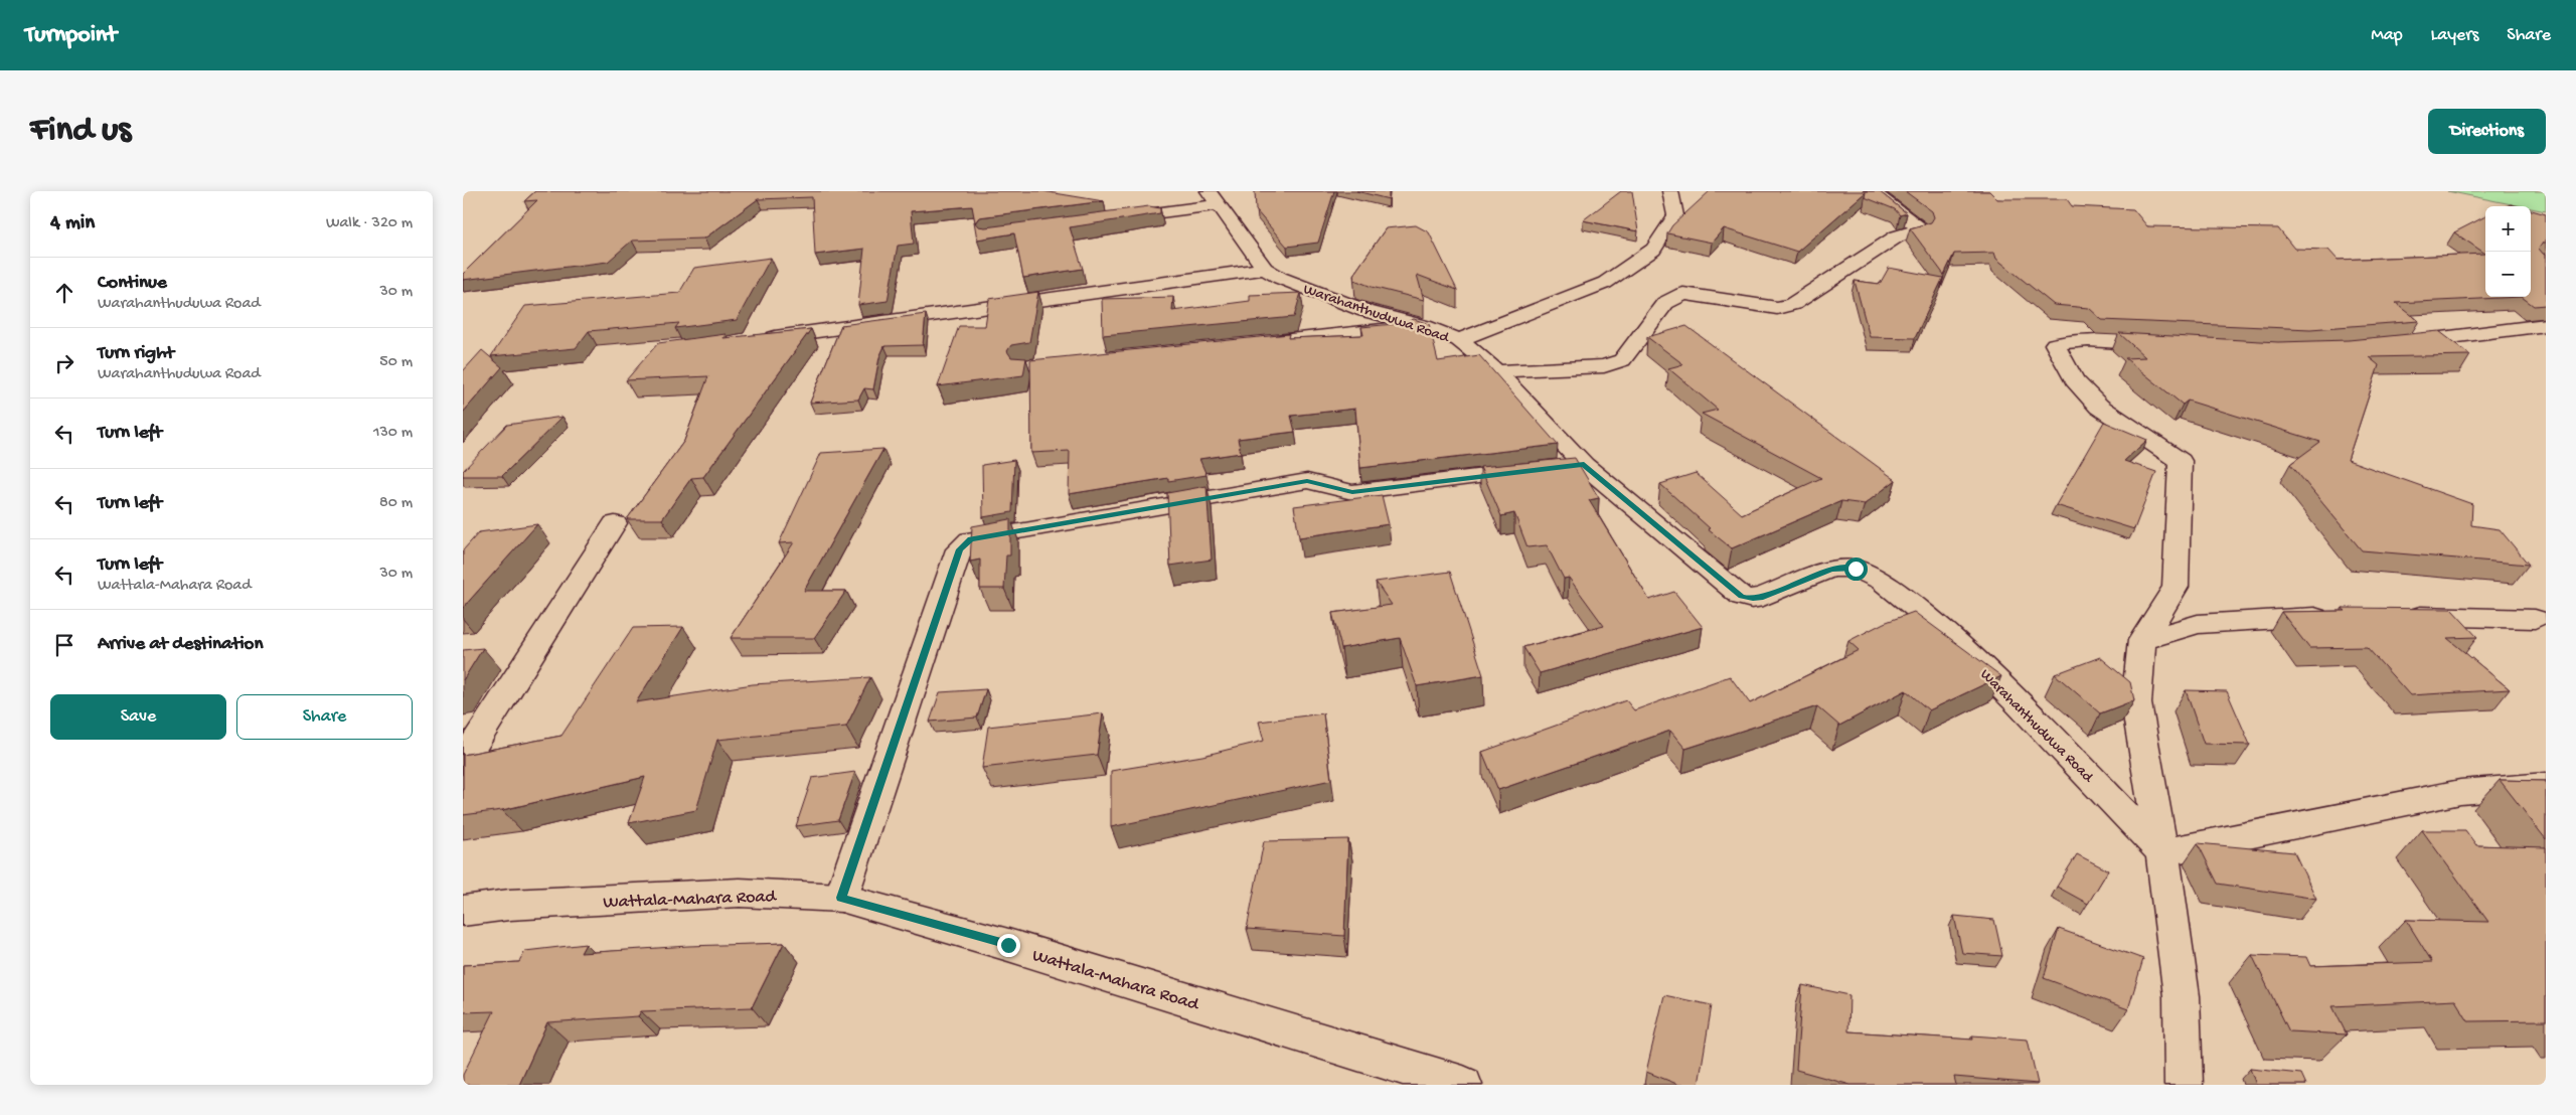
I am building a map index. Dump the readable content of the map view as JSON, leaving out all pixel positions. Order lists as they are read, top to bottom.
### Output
{
  "streets": {
    "street": ["Warahanthuduwa Road", "Wattala-Mahara Road"]
  },
  "page": {
    "header": "Turnpoint",
    "nav": ["Map", "Layers", "Share"],
    "buttons": [
      "Directions",
      ["Save", "Share"]
    ],
    "title": "Find us",
    "heading": ["4 min", "Walk · 320 m"],
    "map_buttons": ["+", "−"],
    "list": [
      ["Continue", "Warahanthuduwa Road", "30 m"],
      ["Turn right", "Warahanthuduwa Road", "50 m"],
      ["Turn left", "130 m"],
      ["Turn left", "80 m"],
      ["Turn left", "Wattala-Mahara Road", "30 m"],
      "Arrive at destination"
    ]
  }
}
